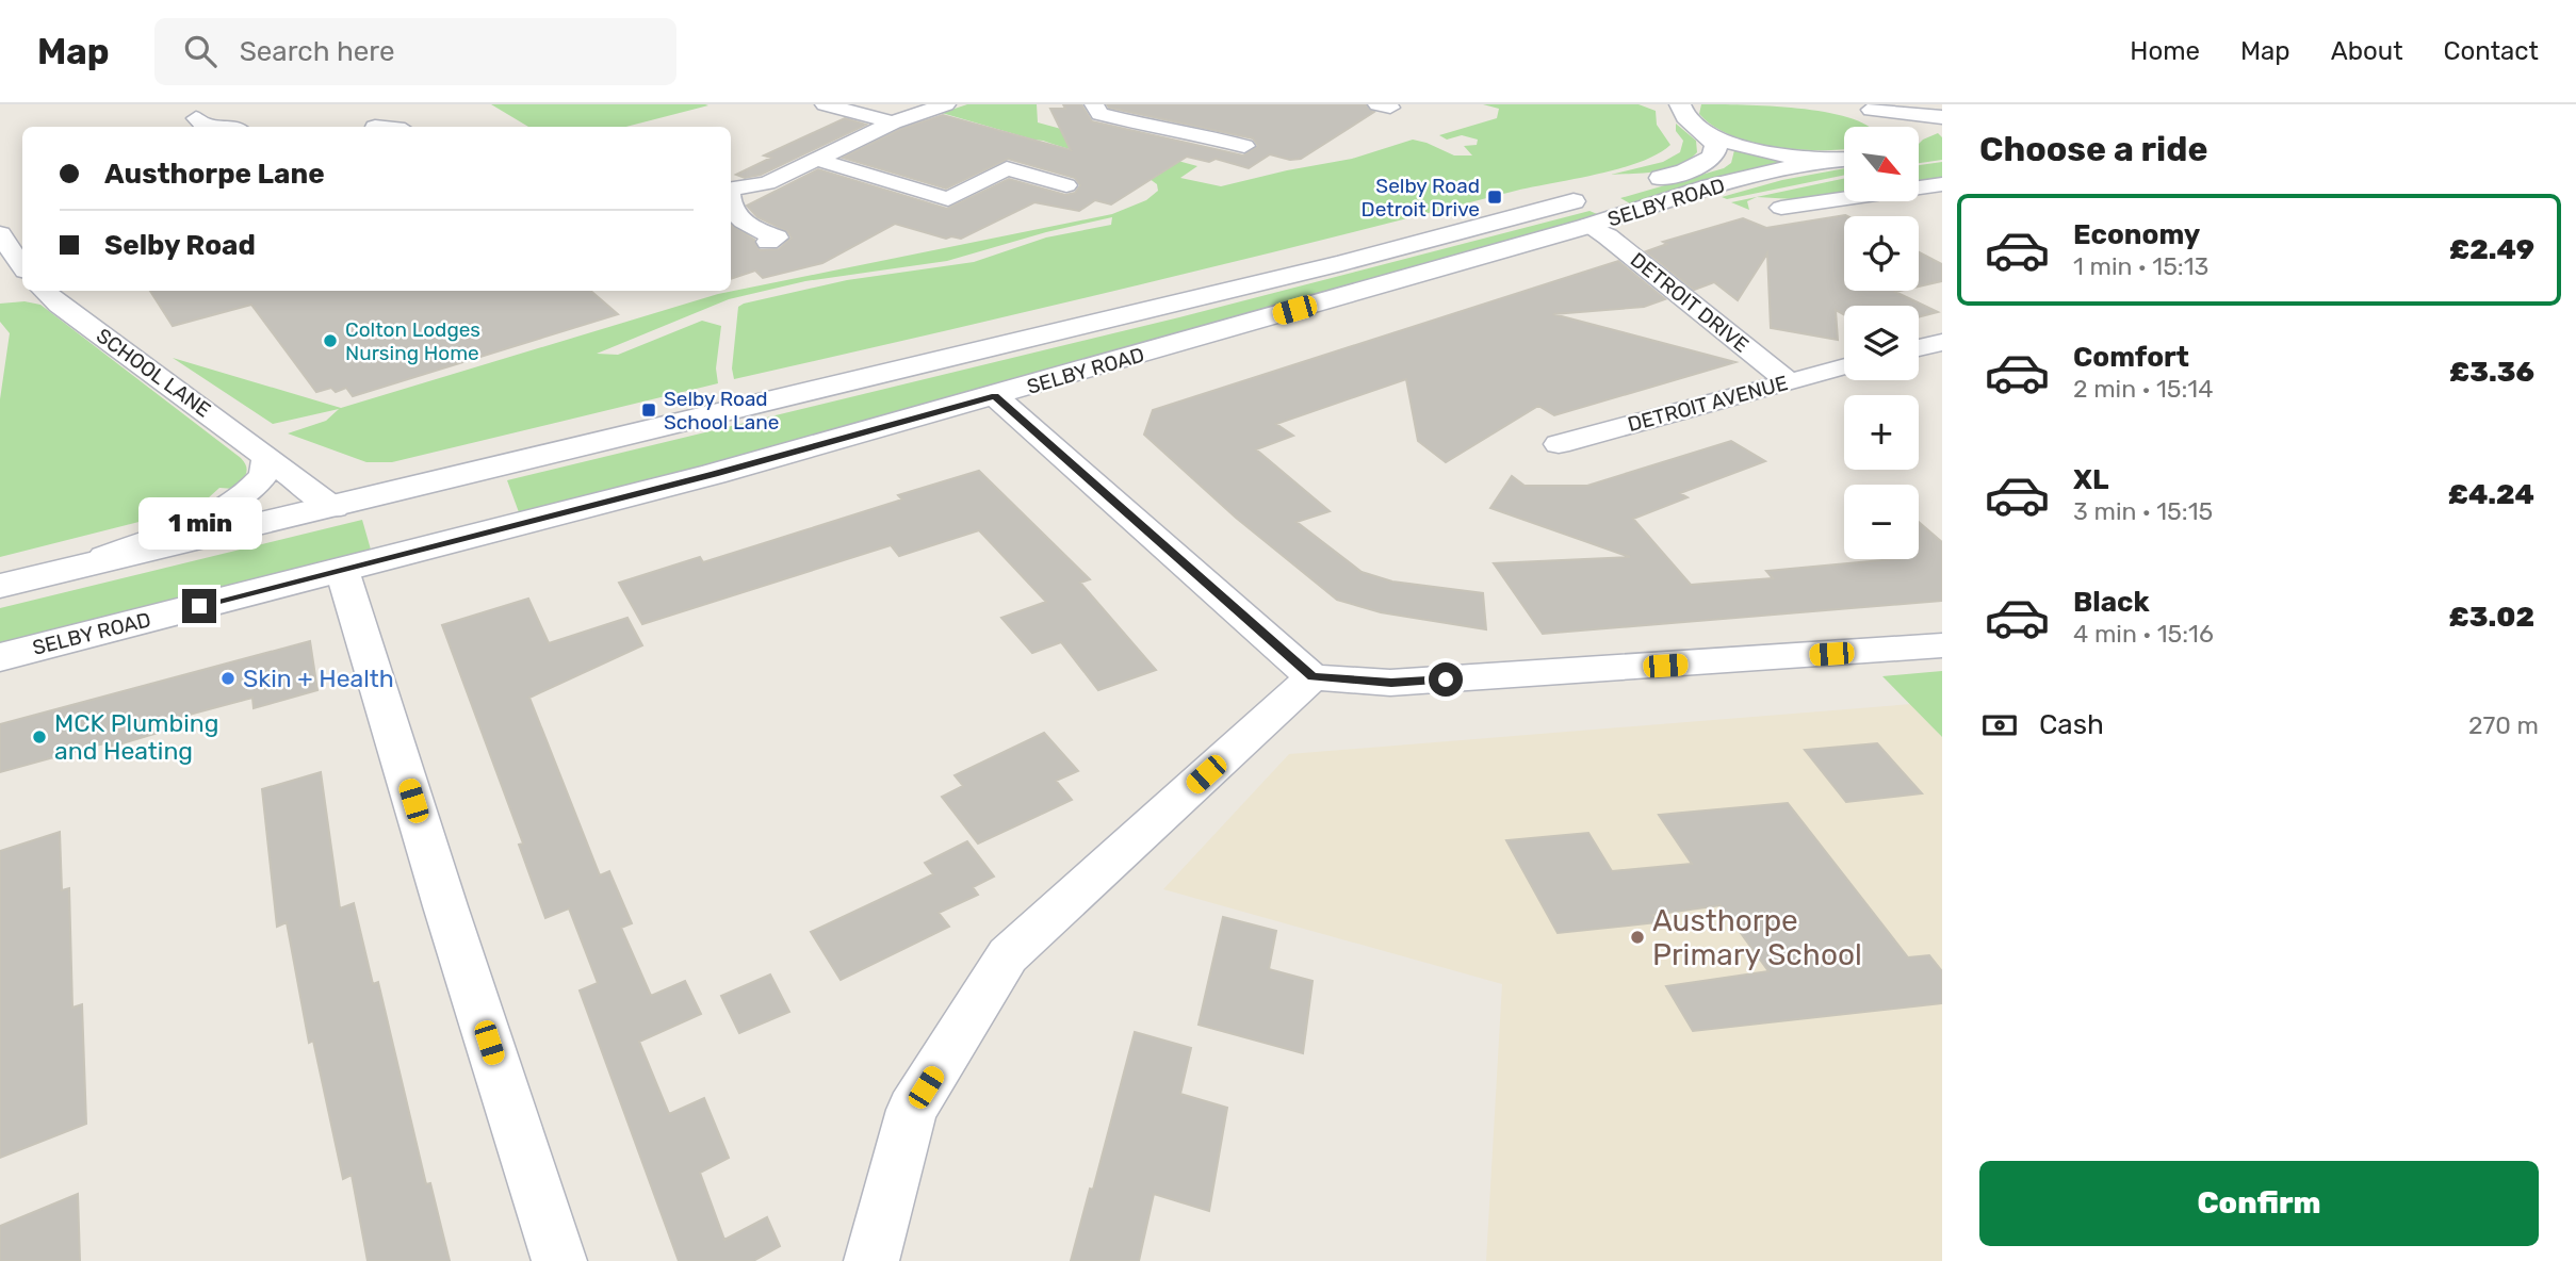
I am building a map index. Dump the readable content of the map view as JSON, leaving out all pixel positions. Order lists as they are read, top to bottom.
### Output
{
  "streets": {
    "main road": ["SELBY ROAD"],
    "street": ["DETROIT DRIVE", "SCHOOL LANE", "DETROIT AVENUE"]
  },
  "crossings": [
    ["SELBY ROAD", "DETROIT DRIVE"],
    ["SELBY ROAD", "SCHOOL LANE"],
    ["DETROIT DRIVE", "DETROIT AVENUE"]
  ],
  "places": {
    "transit": ["Selby Road Detroit Drive", "Selby Road School Lane"],
    "other": [
      "Colton Lodges Nursing Home",
      "Skin + Health",
      "MCK Plumbing and Heating",
      "Austhorpe Primary School"
    ]
  },
  "north": "bottom right",
  "page": {
    "header": "Map",
    "search": "Search here",
    "nav": [
      "Home",
      "Map",
      "About",
      "Contact"
    ],
    "heading": "Choose a ride",
    "map_buttons": ["+", "−"],
    "banner": ["Austhorpe Lane", "Selby Road"],
    "list": [
      {
        "name": "Economy",
        "note": "1 min · 15:13",
        "value": "£2.49"
      },
      {
        "name": "Comfort",
        "note": "2 min · 15:14",
        "value": "£3.36"
      },
      {
        "name": "XL",
        "note": "3 min · 15:15",
        "value": "£4.24"
      },
      {
        "name": "Black",
        "note": "4 min · 15:16",
        "value": "£3.02"
      }
    ],
    "bubble": "1 min",
    "pay": ["Cash", "270 m"],
    "buttons": "Confirm"
  }
}
